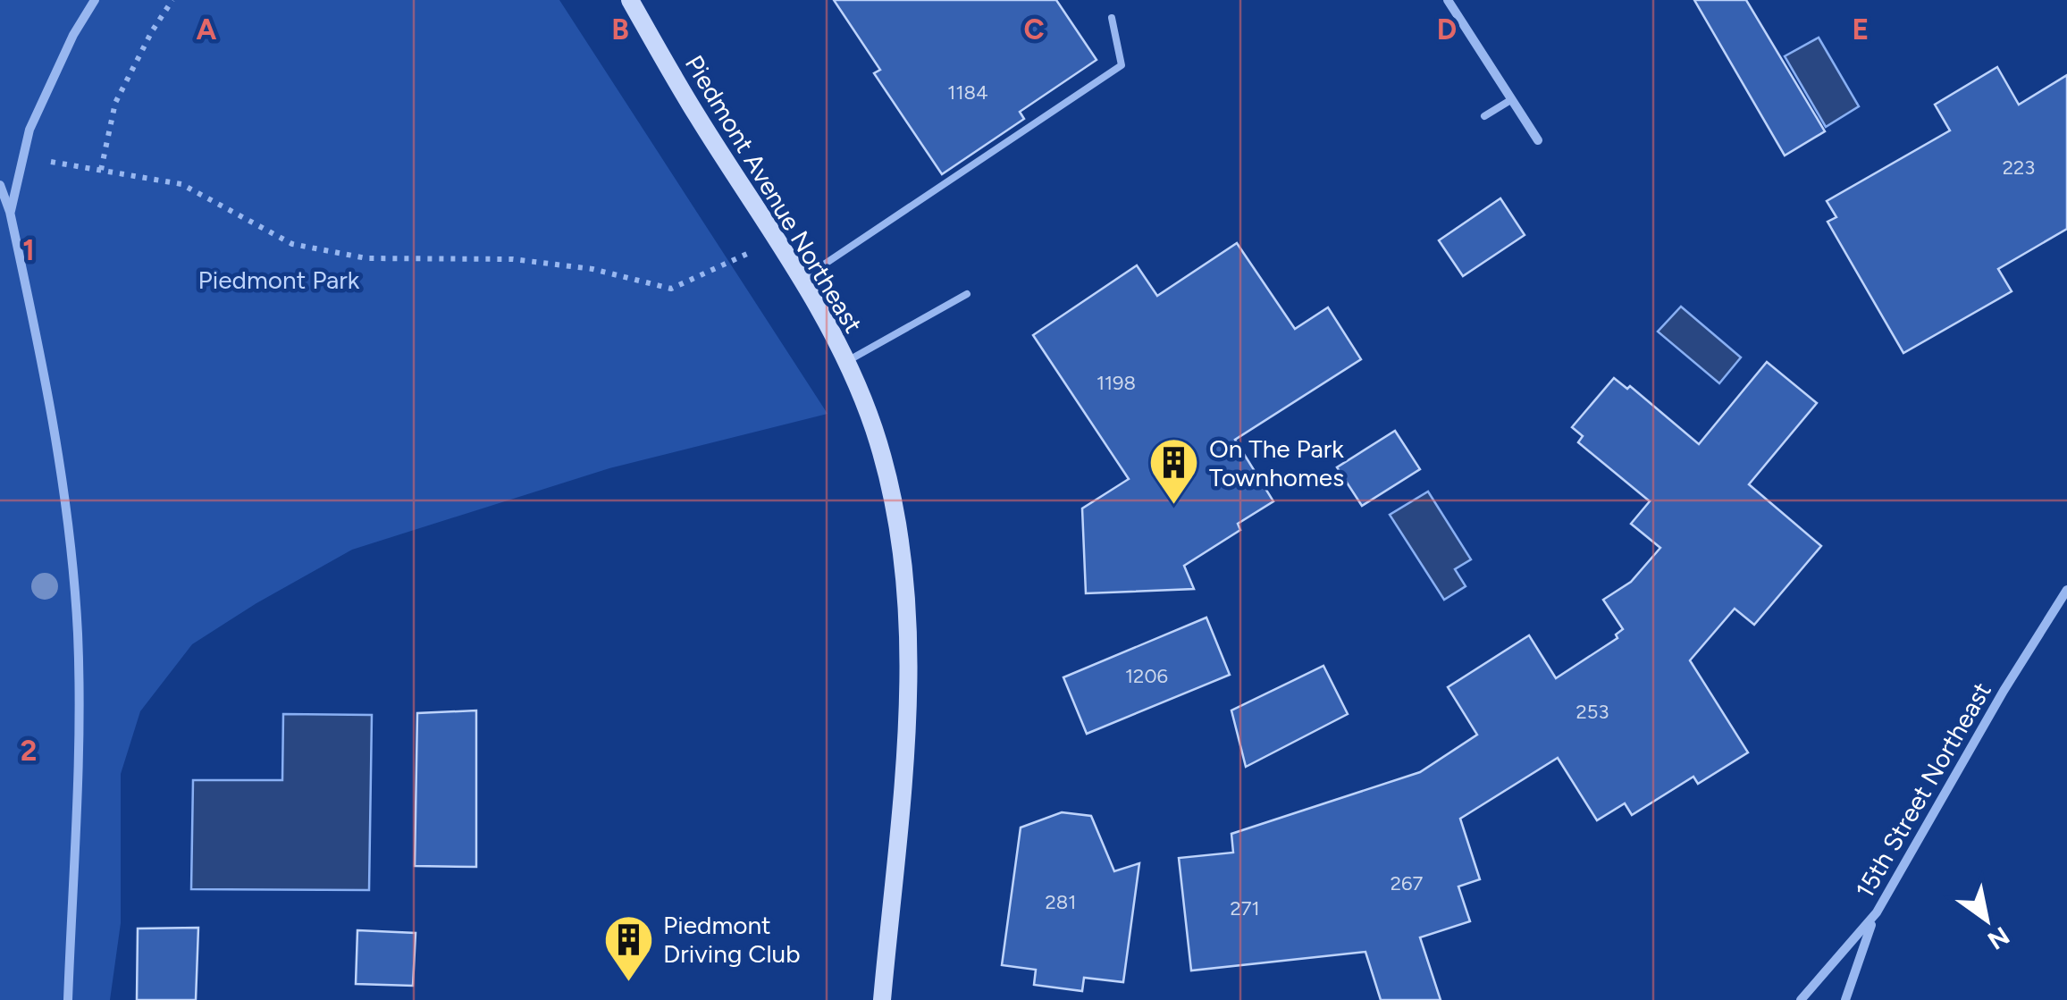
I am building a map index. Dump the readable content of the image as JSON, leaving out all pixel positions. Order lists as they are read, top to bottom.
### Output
{
  "streets": {
    "main road": ["Piedmont Avenue Northeast"],
    "street": ["15th Street Northeast"]
  },
  "parks": ["Piedmont Park"],
  "places": {
    "building": ["On The Park Townhomes", "Piedmont Driving Club"]
  },
  "house_numbers": [
    "1184",
    "223",
    "1198",
    "1206",
    "253",
    "267",
    "281",
    "271"
  ],
  "north": "bottom right",
  "grid": {
    "columns": [
      "A",
      "B",
      "C",
      "D",
      "E"
    ],
    "rows": ["1", "2"]
  }
}
